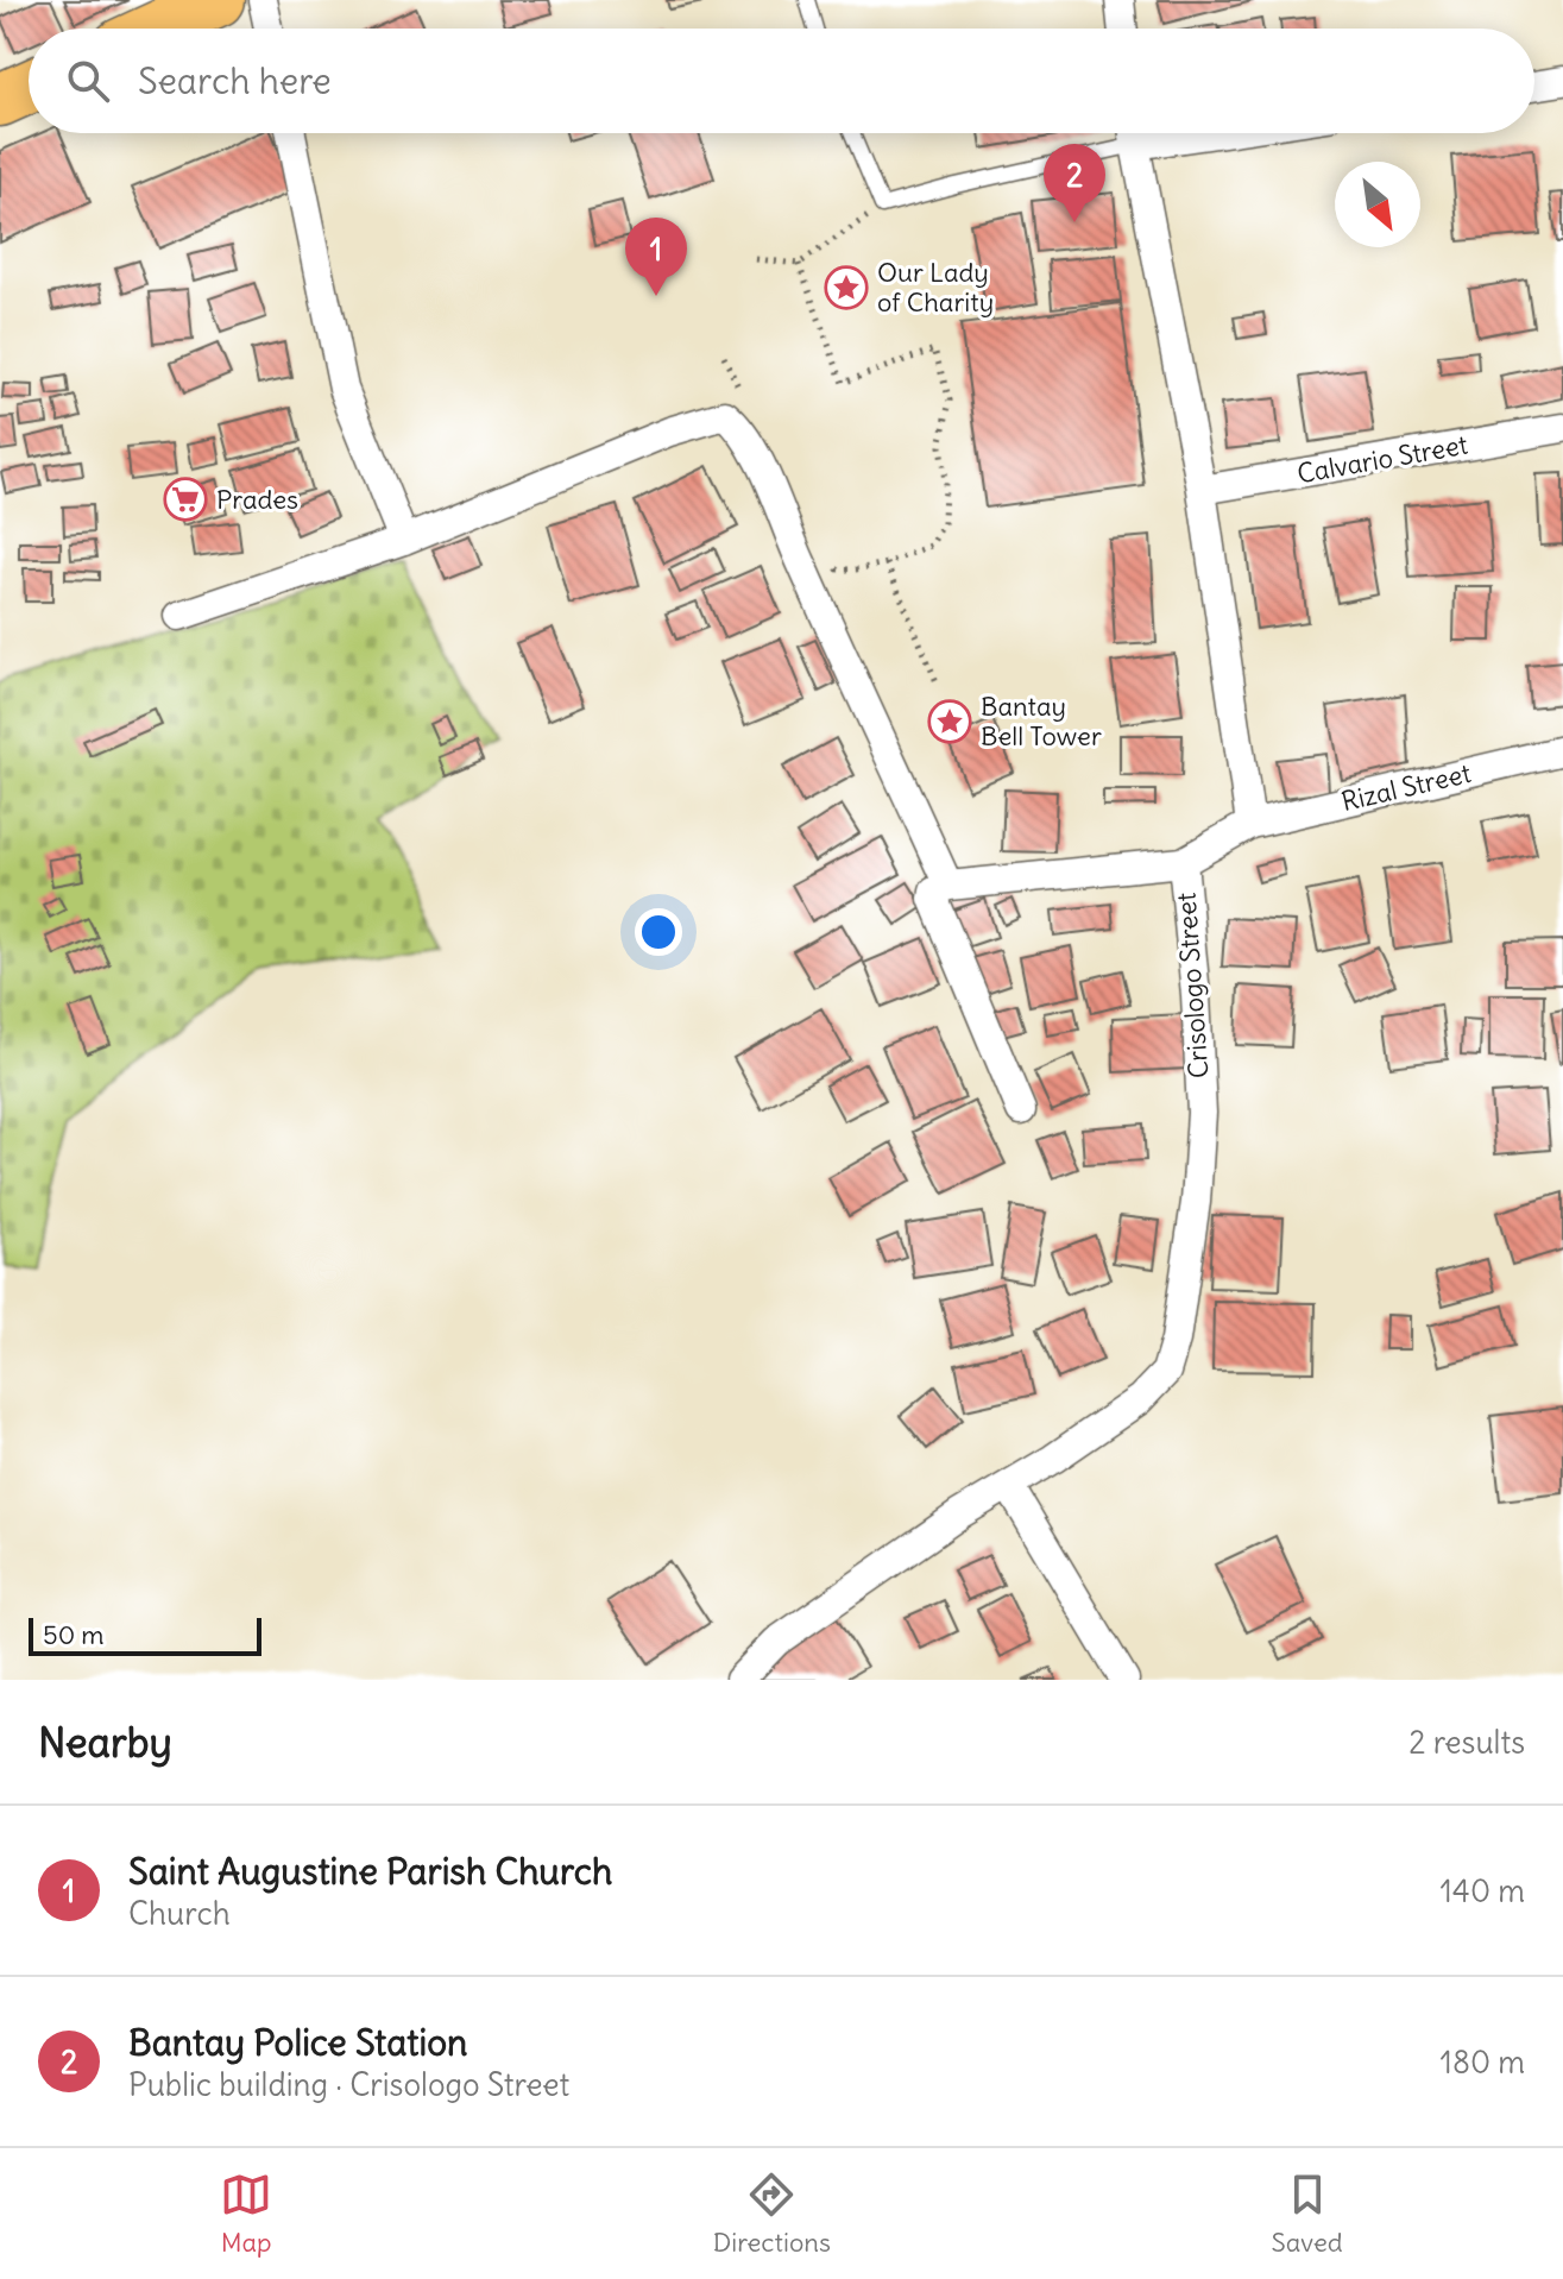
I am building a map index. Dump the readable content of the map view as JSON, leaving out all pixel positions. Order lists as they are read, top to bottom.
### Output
{
  "streets": {
    "street": ["Calvario Street", "Rizal Street", "Crisologo Street"]
  },
  "crossings": [
    ["Rizal Street", "Crisologo Street"]
  ],
  "places": {
    "place": ["Our Lady of Charity", "Bantay Bell Tower"],
    "supermarket": ["Prades"]
  },
  "scale_bar": "50 m",
  "north": "bottom right",
  "page": {
    "search": "Search here",
    "pins": ["2", "1"],
    "scale": "50 m",
    "heading": ["Nearby", "2 results"],
    "list": [
      {
        "mark": "1",
        "name": "Saint Augustine Parish Church",
        "note": "Church",
        "value": "140 m"
      },
      {
        "mark": "2",
        "name": "Bantay Police Station",
        "note": "Public building · Crisologo Street",
        "value": "180 m"
      }
    ],
    "nav": ["Map", "Directions", "Saved"]
  }
}
